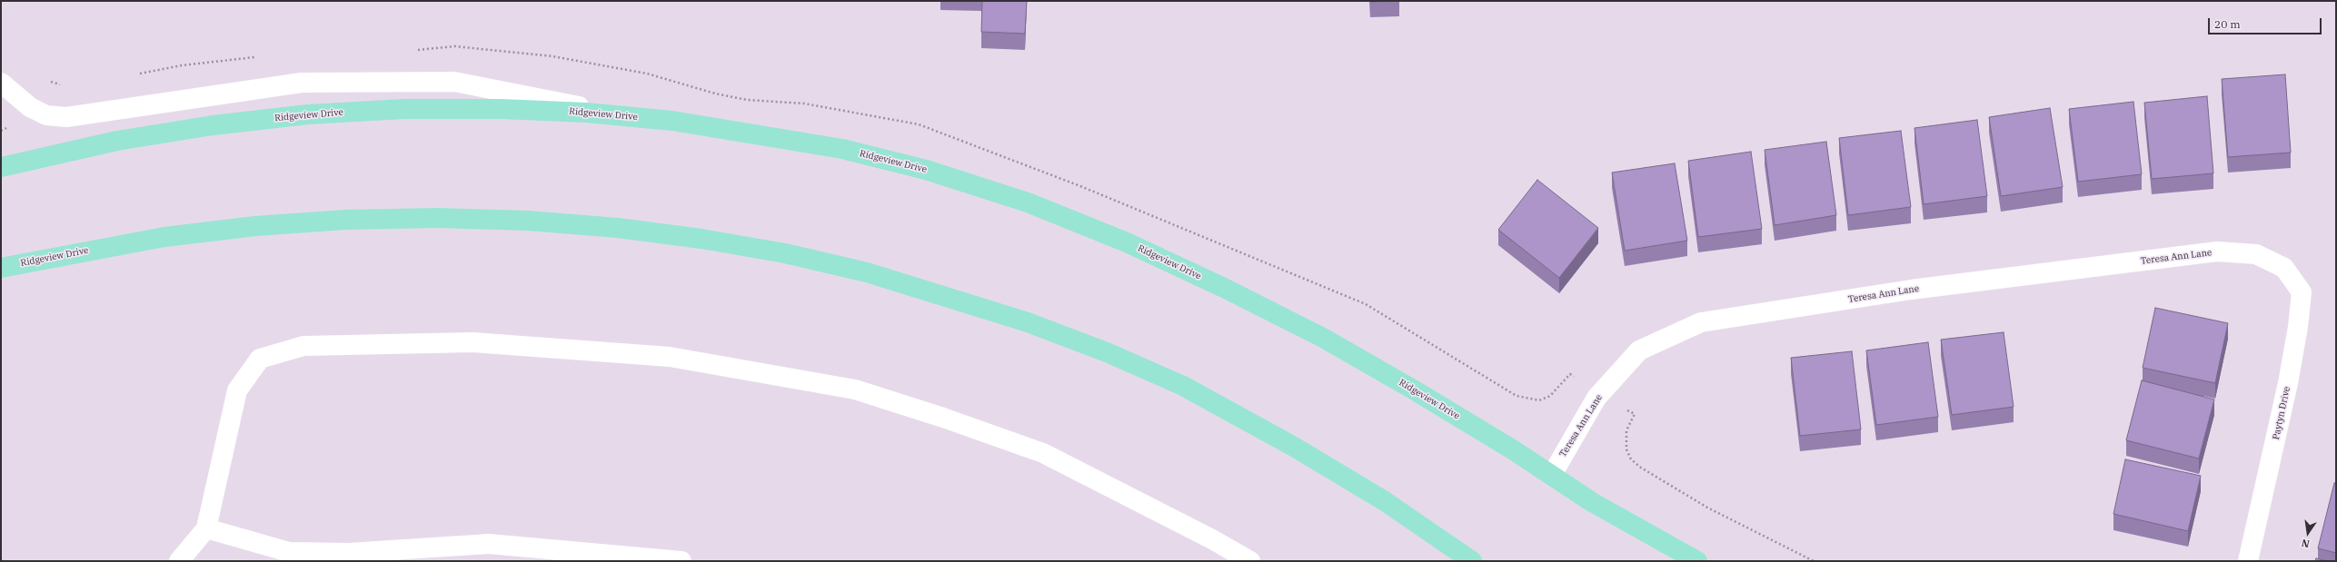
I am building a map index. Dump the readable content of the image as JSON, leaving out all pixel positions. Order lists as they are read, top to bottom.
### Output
{
  "streets": {
    "main road": ["Ridgeview Drive"],
    "street": ["Teresa Ann Lane", "Paytyn Drive"]
  },
  "crossings": [
    ["Ridgeview Drive", "Teresa Ann Lane"],
    ["Teresa Ann Lane", "Paytyn Drive"]
  ],
  "scale_bar": "20 m",
  "north": "bottom"
}
